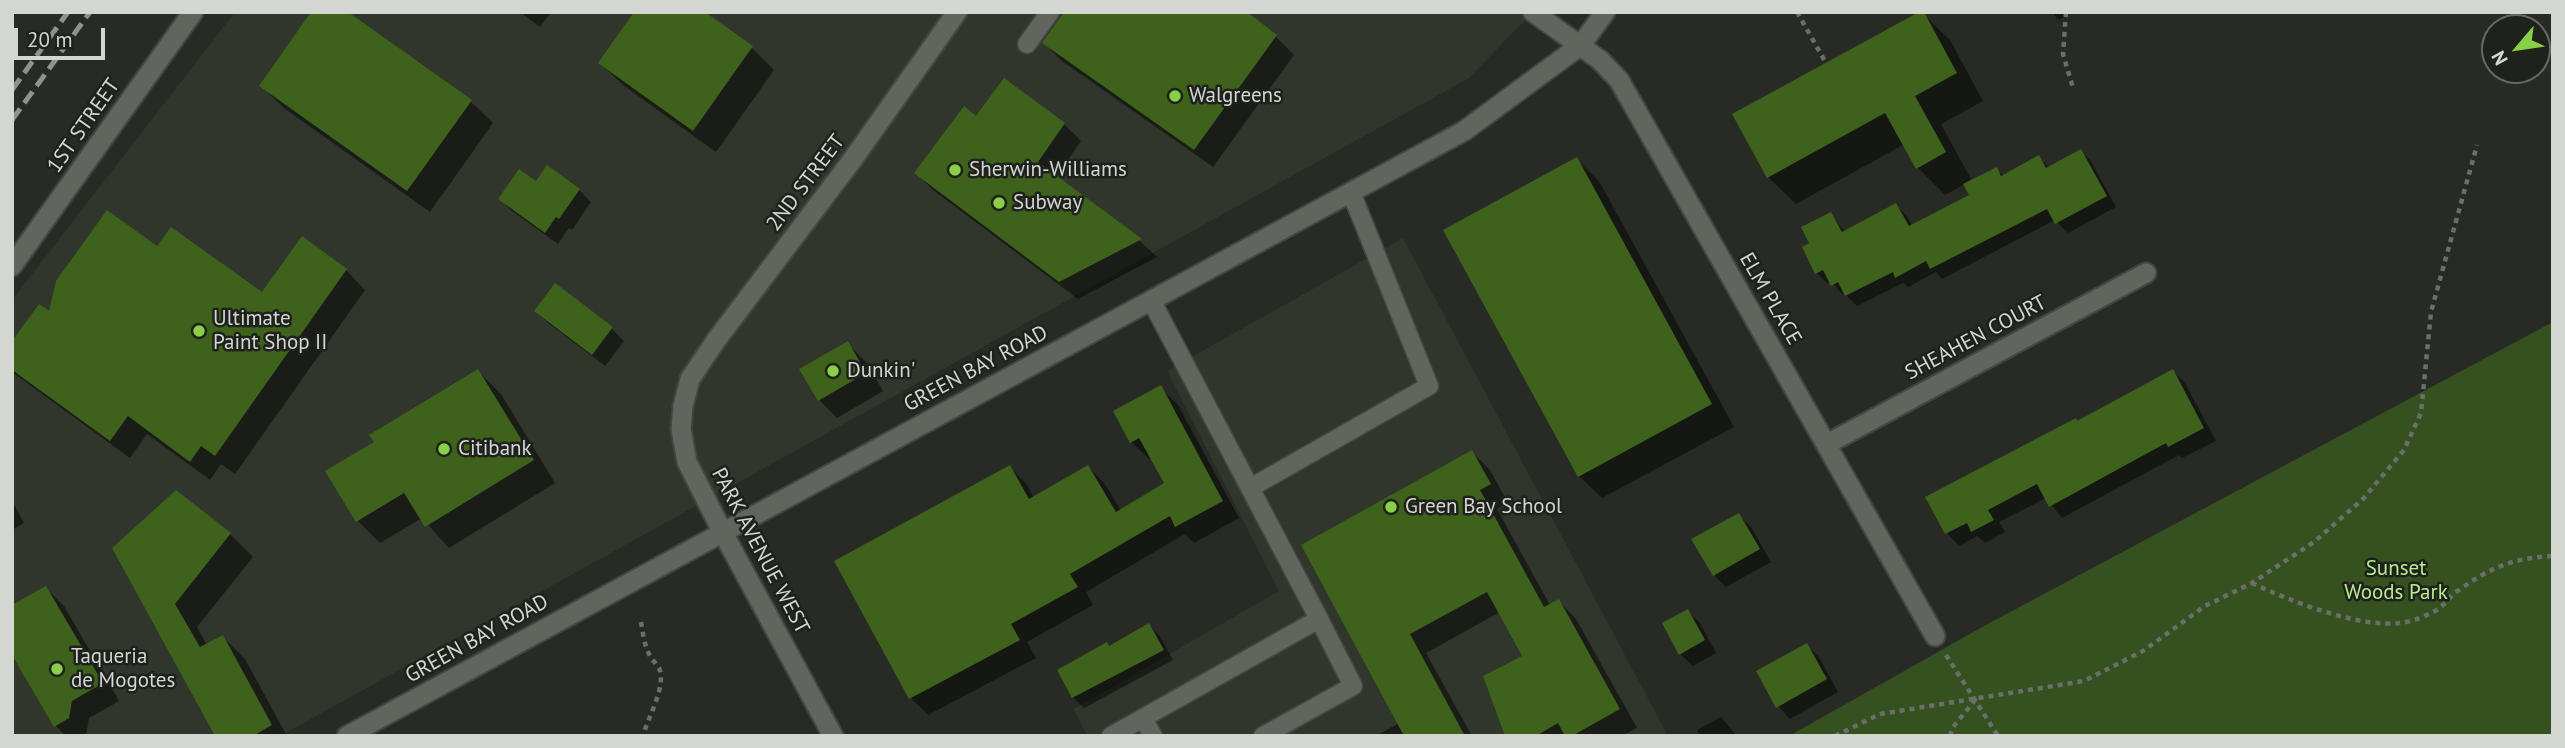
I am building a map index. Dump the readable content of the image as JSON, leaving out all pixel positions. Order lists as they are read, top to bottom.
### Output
{
  "streets": {
    "street": [
      "1ST STREET",
      "2ND STREET",
      "ELM PLACE",
      "SHEAHEN COURT",
      "GREEN BAY ROAD",
      "PARK AVENUE WEST"
    ]
  },
  "crossings": [
    ["2ND STREET", "PARK AVENUE WEST"],
    ["ELM PLACE", "SHEAHEN COURT"],
    ["ELM PLACE", "GREEN BAY ROAD"],
    ["GREEN BAY ROAD", "PARK AVENUE WEST"]
  ],
  "parks": ["Sunset Woods Park"],
  "places": [
    "Walgreens",
    "Sherwin-Williams",
    "Subway",
    "Ultimate Paint Shop II",
    "Dunkin'",
    "Citibank",
    "Green Bay School",
    "Taqueria de Mogotes"
  ],
  "scale_bar": "20 m",
  "north": "bottom left"
}
